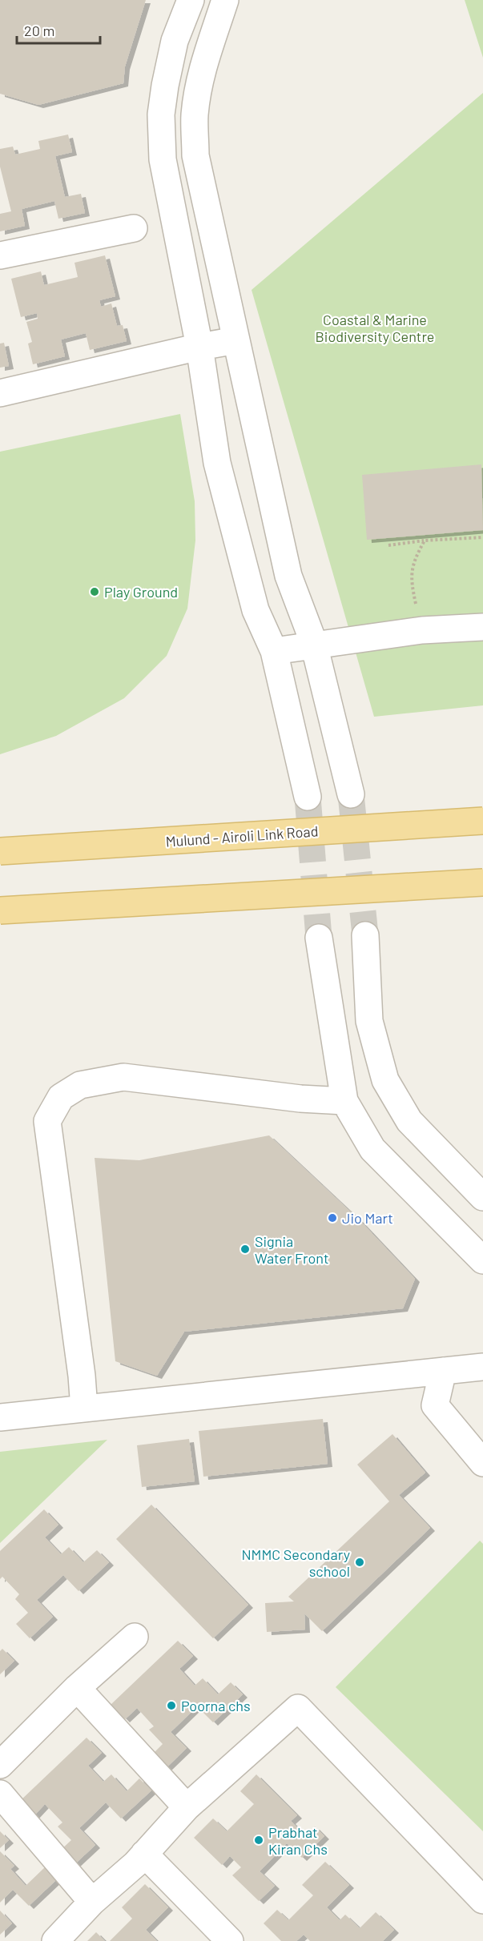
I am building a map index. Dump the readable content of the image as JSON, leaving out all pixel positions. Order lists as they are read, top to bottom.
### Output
{
  "streets": {
    "main road": ["Mulund - Airoli Link Road"]
  },
  "parks": ["Coastal & Marine Biodiversity Centre"],
  "places": [
    "Play Ground",
    "Jio Mart",
    "Signia Water Front",
    "NMMC Secondary school",
    "Poorna chs",
    "Prabhat Kiran Chs"
  ],
  "scale_bar": "20 m"
}
